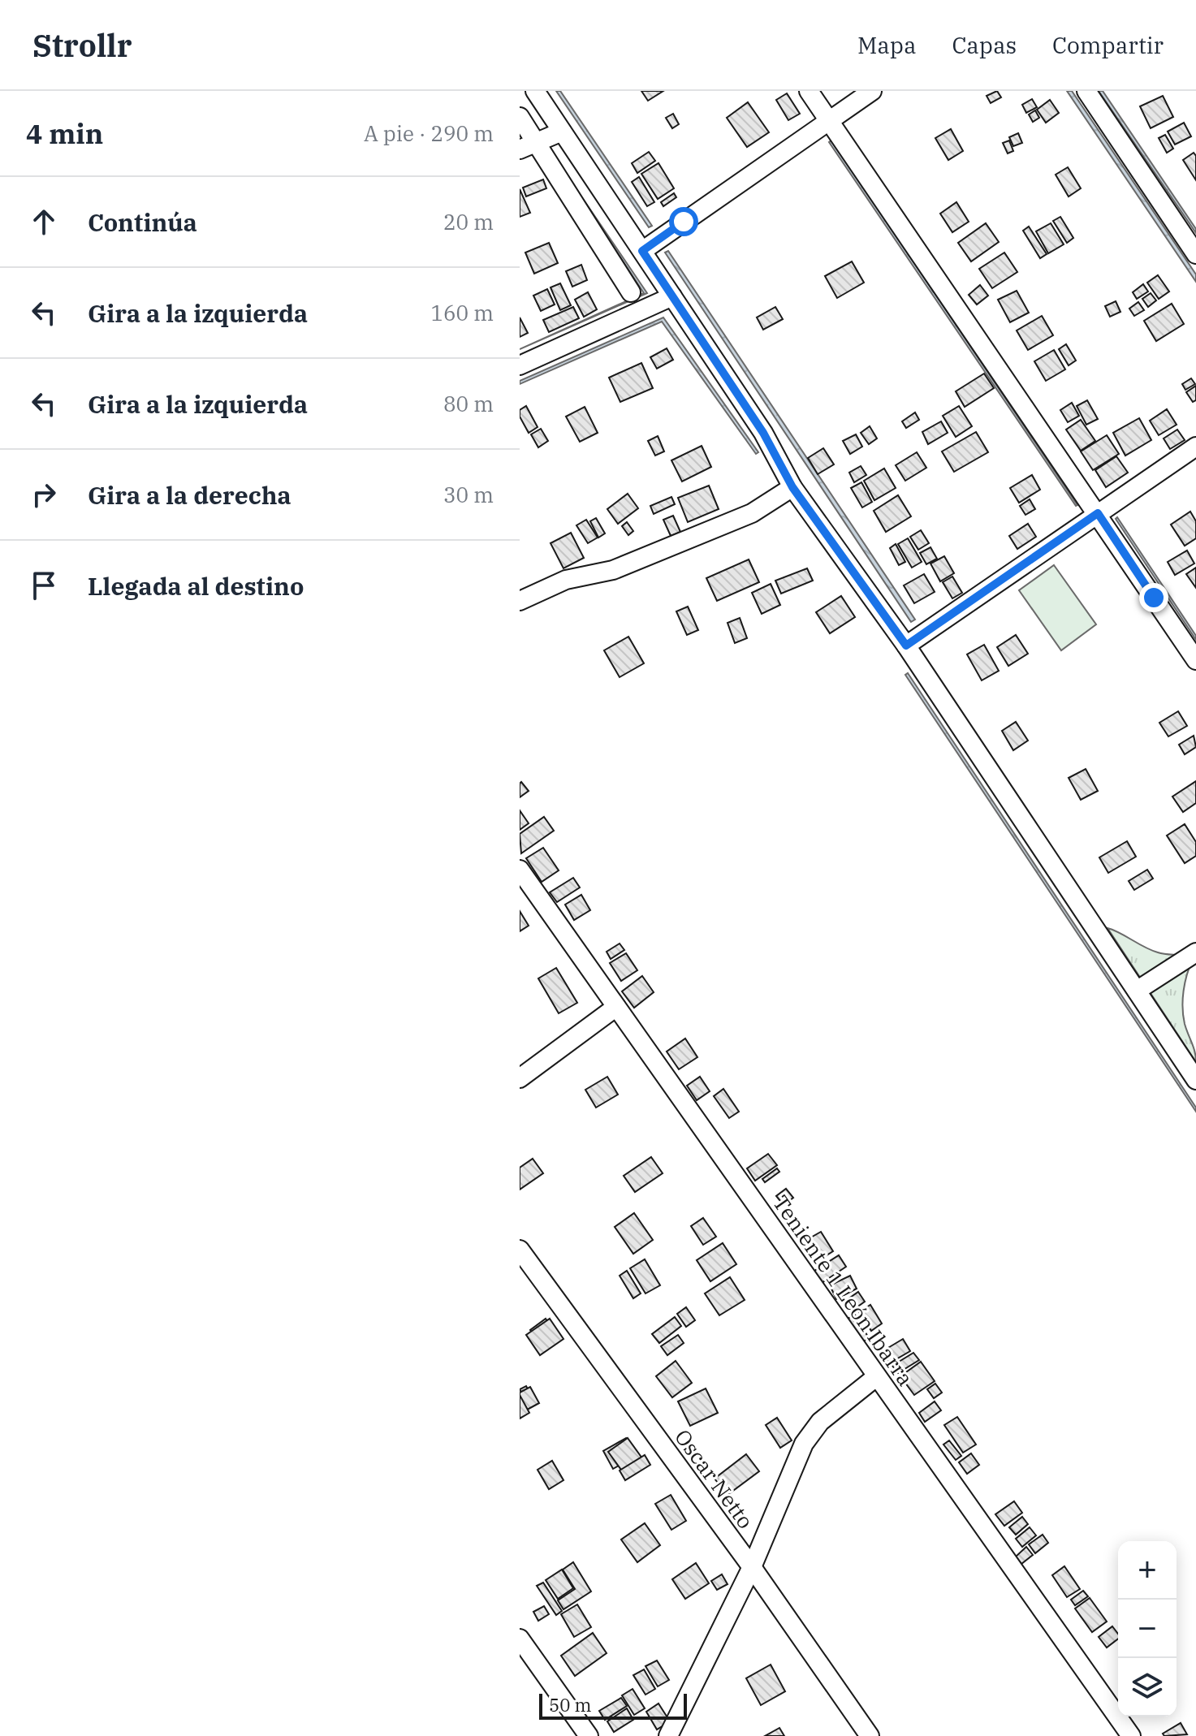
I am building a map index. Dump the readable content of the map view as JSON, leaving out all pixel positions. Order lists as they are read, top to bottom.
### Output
{
  "streets": {
    "street": ["Teniente 1 León Ibarra", "Oscar Netto"]
  },
  "scale_bar": "50 m",
  "page": {
    "header": "Strollr",
    "nav": ["Mapa", "Capas", "Compartir"],
    "heading": ["4 min", "A pie · 290 m"],
    "list": [
      ["Continúa", "20 m"],
      ["Gira a la izquierda", "160 m"],
      ["Gira a la izquierda", "80 m"],
      ["Gira a la derecha", "30 m"],
      "Llegada al destino"
    ],
    "map_buttons": ["+", "−"],
    "scale": "50 m"
  }
}
